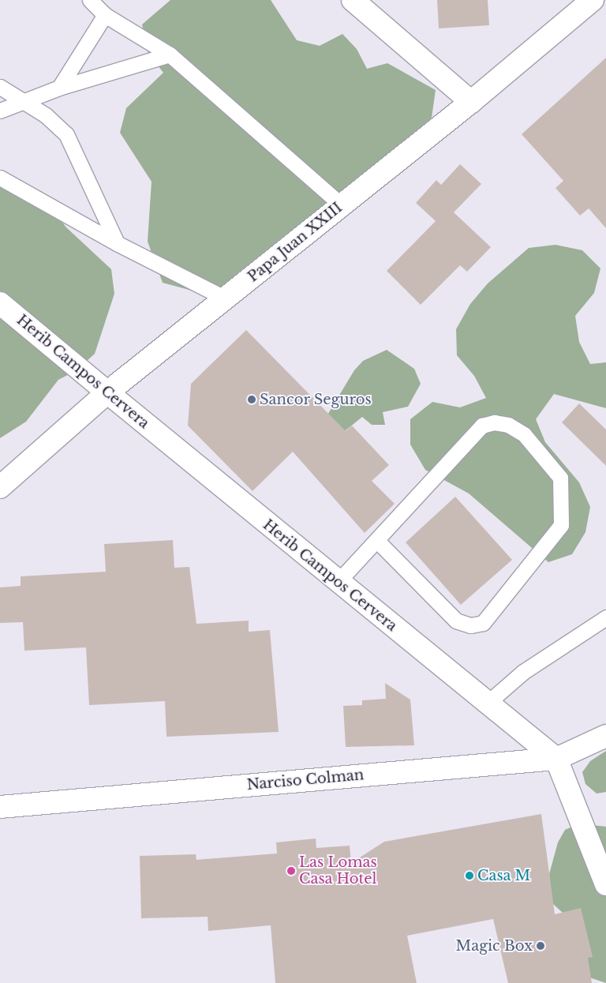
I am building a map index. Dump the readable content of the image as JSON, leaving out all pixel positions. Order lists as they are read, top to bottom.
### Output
{
  "streets": {
    "street": ["Papa Juan XXIII", "Herib Campos Cervera", "Narciso Colman"]
  },
  "crossings": [
    ["Papa Juan XXIII", "Herib Campos Cervera"],
    ["Herib Campos Cervera", "Narciso Colman"]
  ],
  "places": [
    "Sancor Seguros",
    "Las Lomas Casa Hotel",
    "Casa M",
    "Magic Box"
  ]
}
